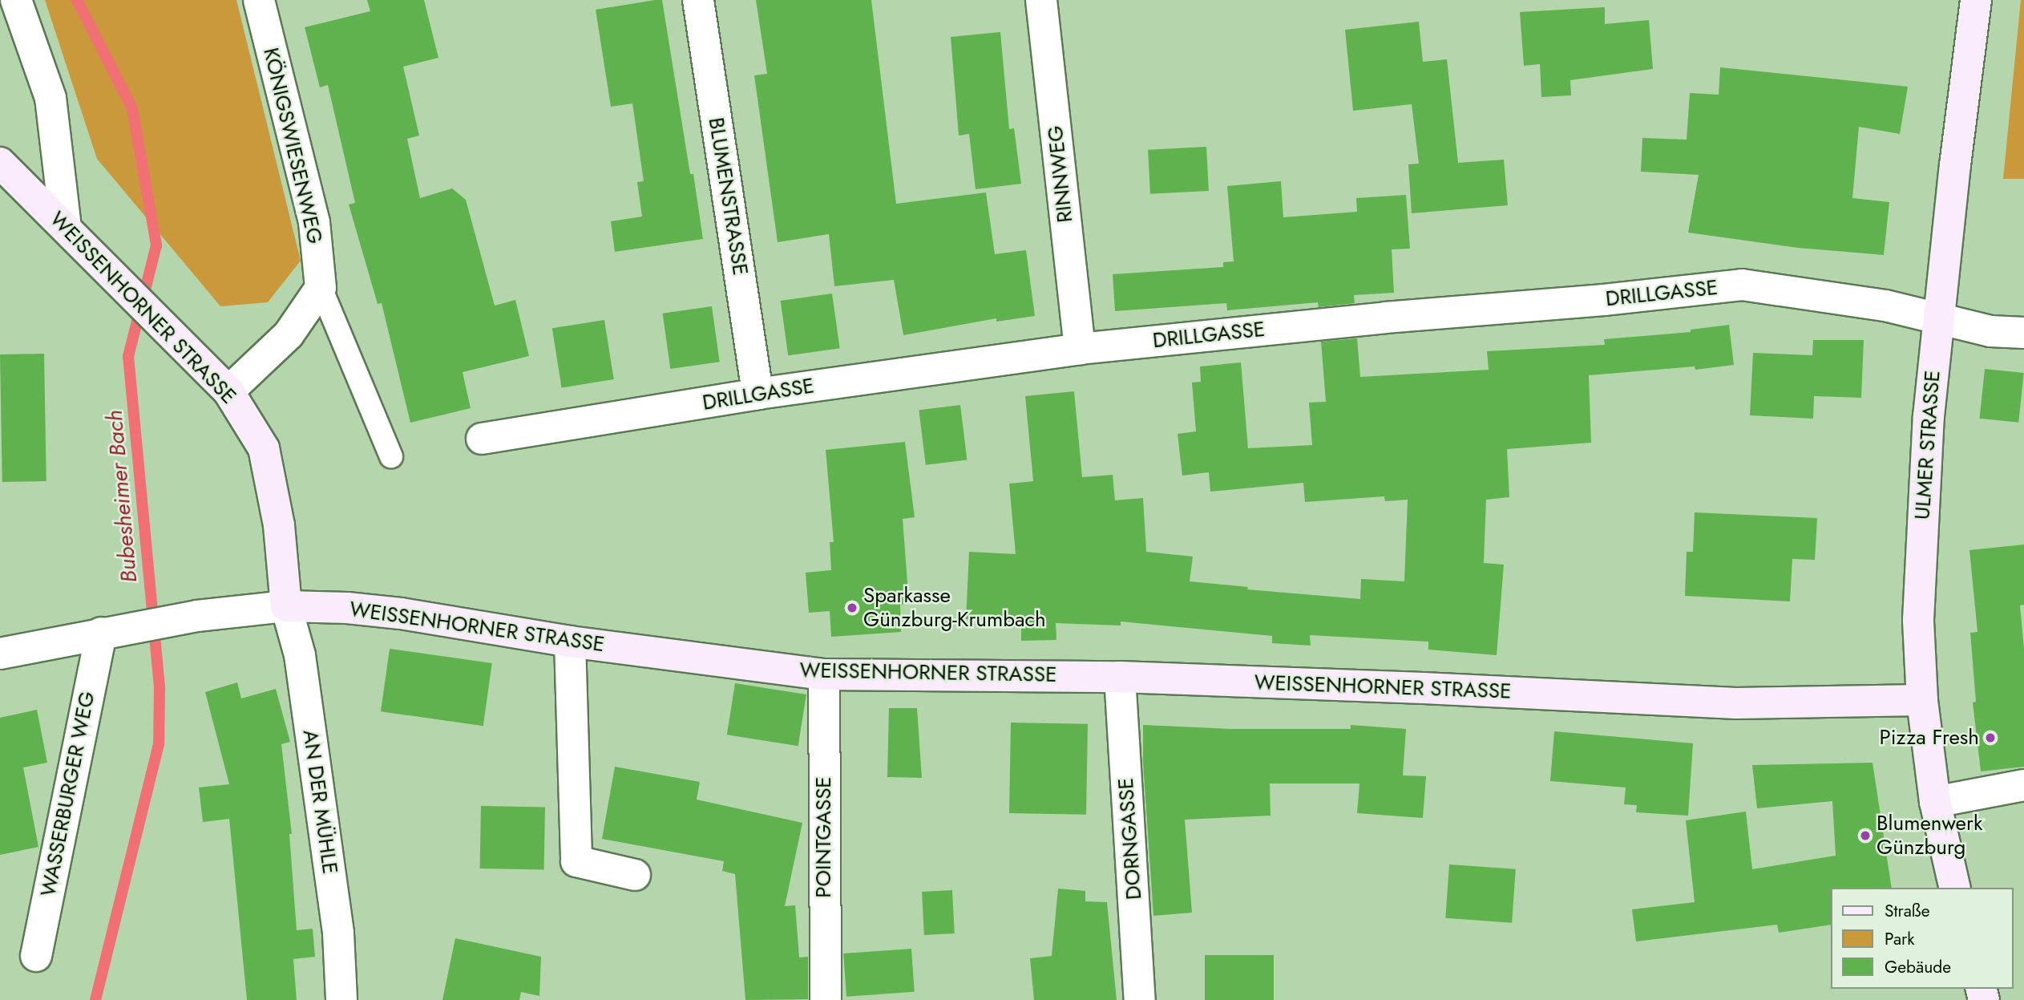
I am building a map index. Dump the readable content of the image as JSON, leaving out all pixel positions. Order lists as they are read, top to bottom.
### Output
{
  "streets": {
    "main road": ["WEISSENHORNER STRASSE", "ULMER STRASSE"],
    "street": [
      "KÖNIGSWIESENWEG",
      "RINNWEG",
      "BLUMENSTRASSE",
      "DRILLGASSE",
      "WASSERBURGER WEG",
      "AN DER MÜHLE",
      "POINTGASSE",
      "DORNGASSE"
    ]
  },
  "crossings": [
    ["RINNWEG", "DRILLGASSE"],
    ["BLUMENSTRASSE", "DRILLGASSE"],
    ["DRILLGASSE", "ULMER STRASSE"],
    ["WEISSENHORNER STRASSE", "ULMER STRASSE"],
    ["WEISSENHORNER STRASSE", "AN DER MÜHLE"],
    ["WEISSENHORNER STRASSE", "POINTGASSE"],
    ["WEISSENHORNER STRASSE", "DORNGASSE"]
  ],
  "water": ["Bubesheimer Bach"],
  "places": ["Sparkasse Günzburg-Krumbach", "Pizza Fresh", "Blumenwerk Günzburg"],
  "legend": ["Straße", "Park", "Gebäude"]
}
